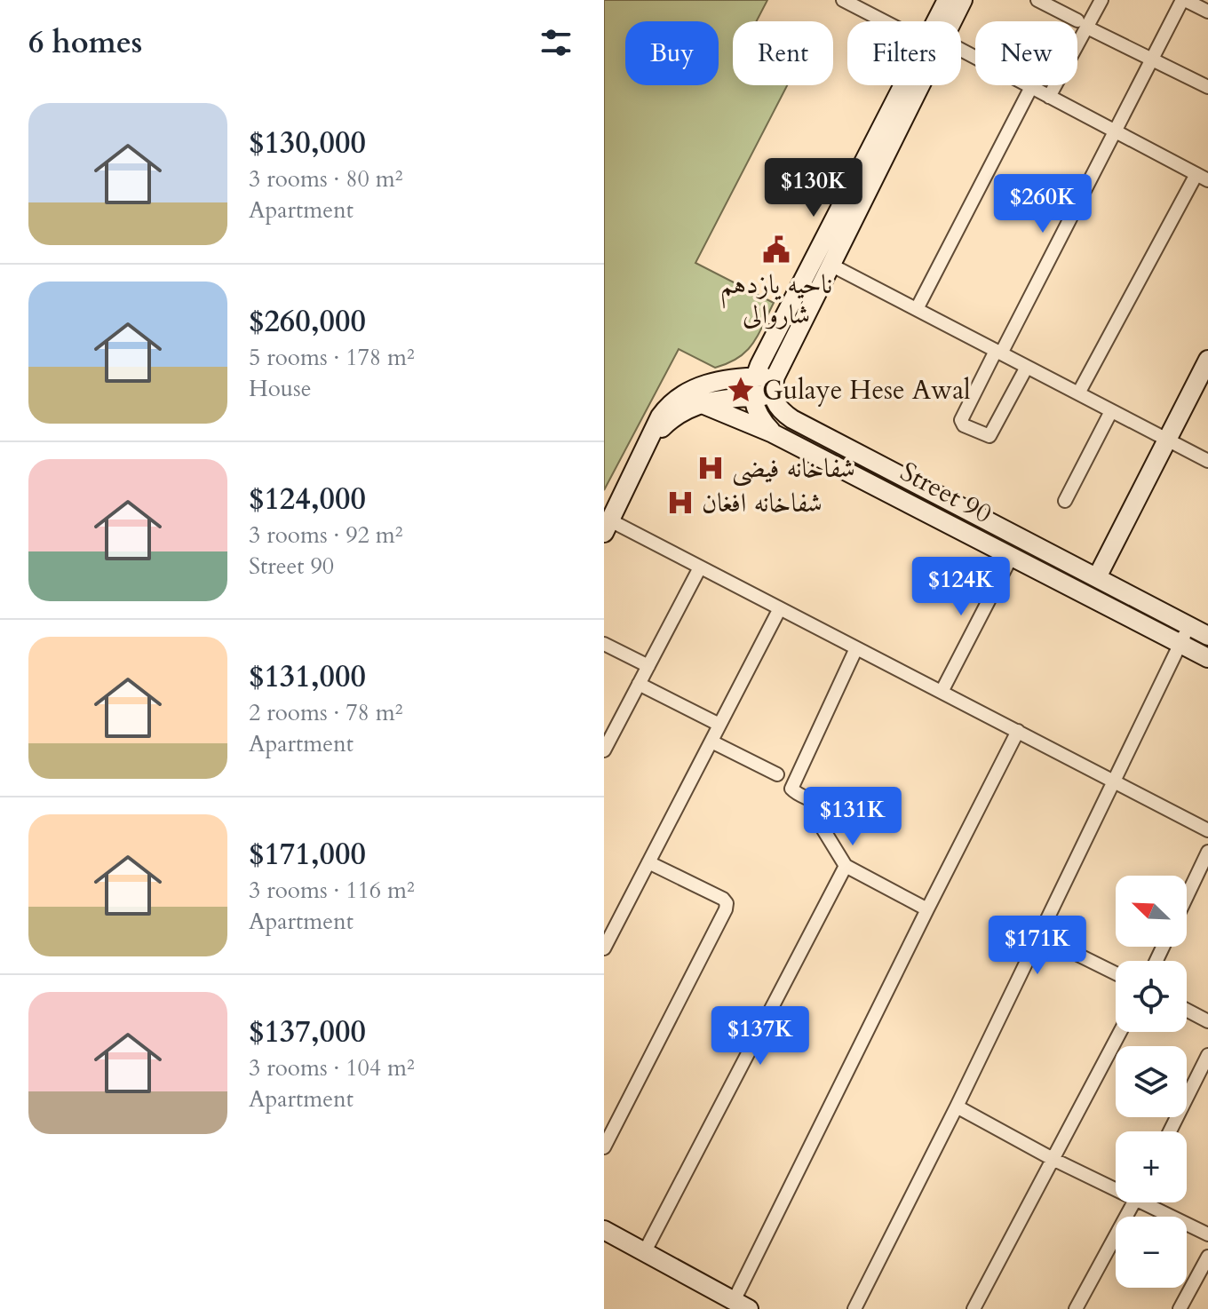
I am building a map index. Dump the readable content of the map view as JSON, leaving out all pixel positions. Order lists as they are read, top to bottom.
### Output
{
  "streets": {
    "main road": ["Street 90"]
  },
  "places": {
    "public building": ["ناحیه یازدهم شاروالی"],
    "place": ["Gulaye Hese Awal"],
    "hospital": ["شفاخانه فیضی", "شفاخانه افغان"]
  },
  "north": "top left",
  "page": {
    "heading": "6 homes",
    "chip": [
      "Buy",
      "Rent",
      "Filters",
      "New"
    ],
    "list": [
      {
        "name": "$130,000",
        "note": "3 rooms · 80 m² · Apartment"
      },
      {
        "name": "$260,000",
        "note": "5 rooms · 178 m² · House"
      },
      {
        "name": "$124,000",
        "note": "3 rooms · 92 m² · Street 90"
      },
      {
        "name": "$131,000",
        "note": "2 rooms · 78 m² · Apartment"
      },
      {
        "name": "$171,000",
        "note": "3 rooms · 116 m² · Apartment"
      },
      {
        "name": "$137,000",
        "note": "3 rooms · 104 m² · Apartment"
      }
    ],
    "price": [
      "$130K",
      "$260K",
      "$124K",
      "$131K",
      "$171K",
      "$137K"
    ],
    "map_buttons": ["+", "−"]
  }
}
